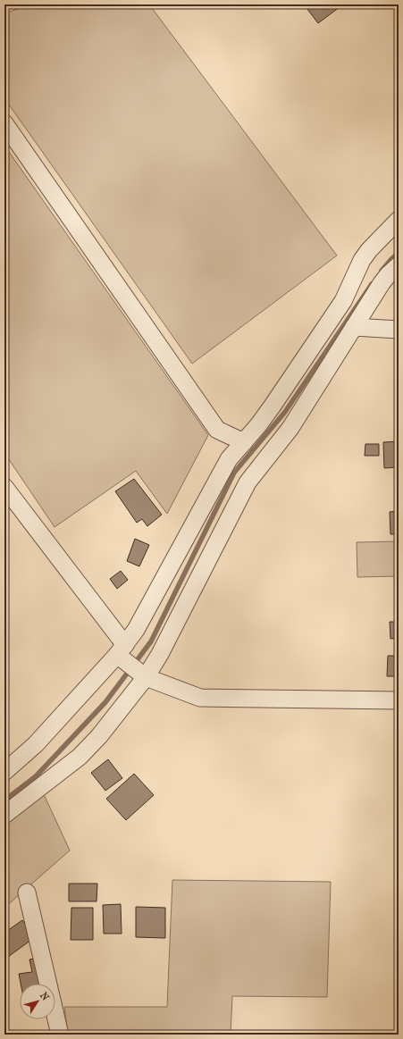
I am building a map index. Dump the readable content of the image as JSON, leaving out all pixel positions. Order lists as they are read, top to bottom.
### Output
{
  "north": "top right"
}
